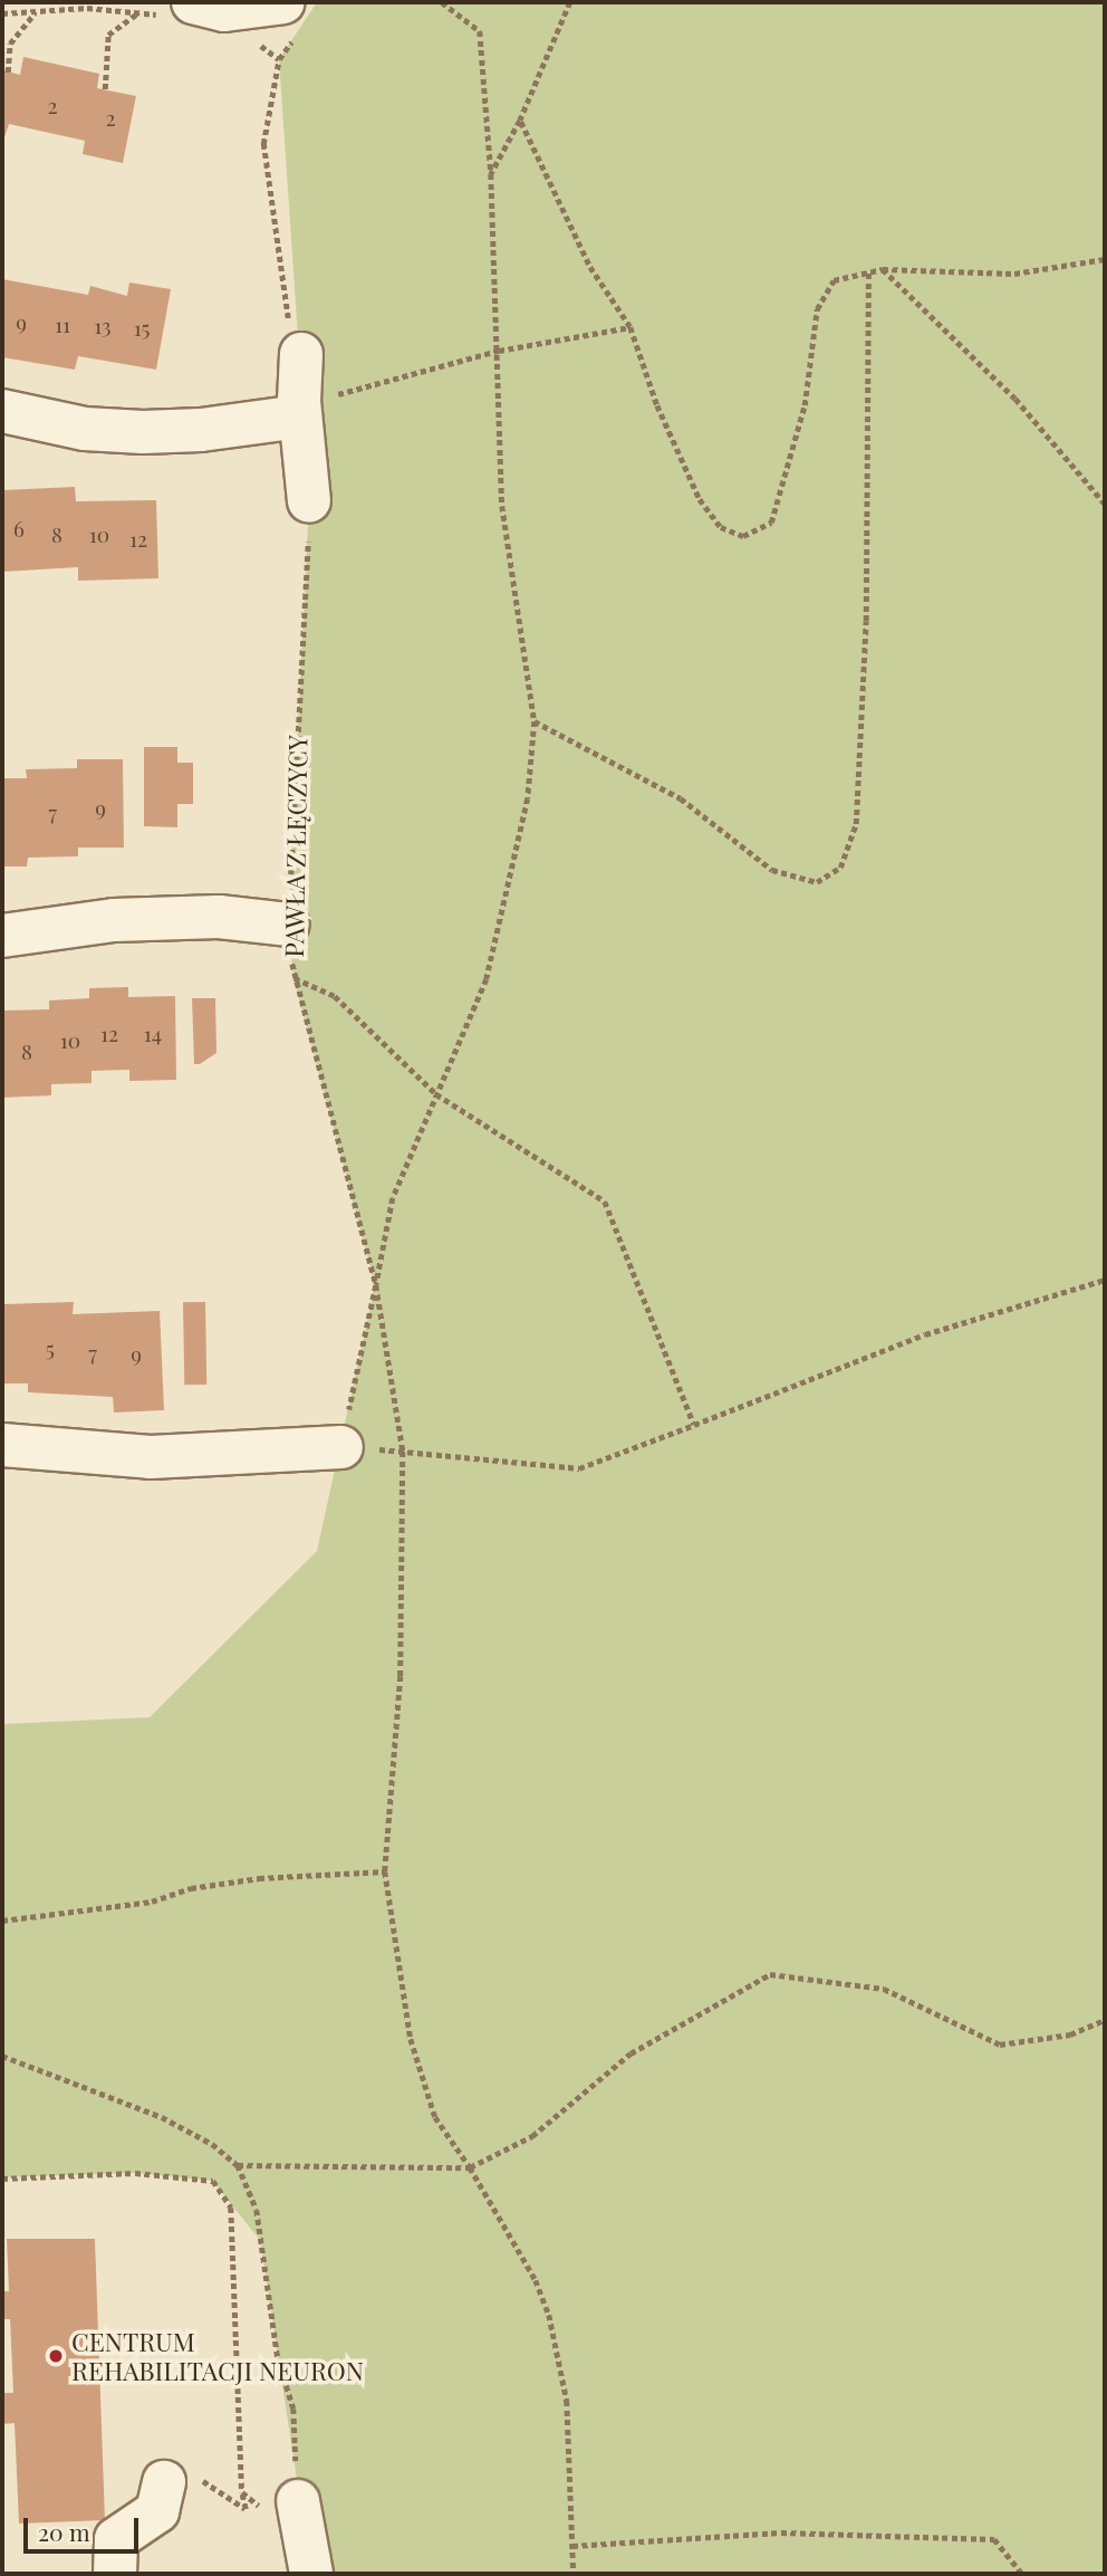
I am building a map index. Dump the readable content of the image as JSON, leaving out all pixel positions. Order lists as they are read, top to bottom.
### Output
{
  "streets": {
    "path": ["PAWŁA Z ŁĘCZYCY"]
  },
  "places": ["CENTRUM REHABILITACJI NEURON"],
  "house_numbers": [
    "2",
    "2",
    "9",
    "11",
    "13",
    "15",
    "6",
    "8",
    "10",
    "12",
    "9",
    "7",
    "12",
    "14",
    "10",
    "8",
    "5",
    "7",
    "9"
  ],
  "scale_bar": "20 m"
}
